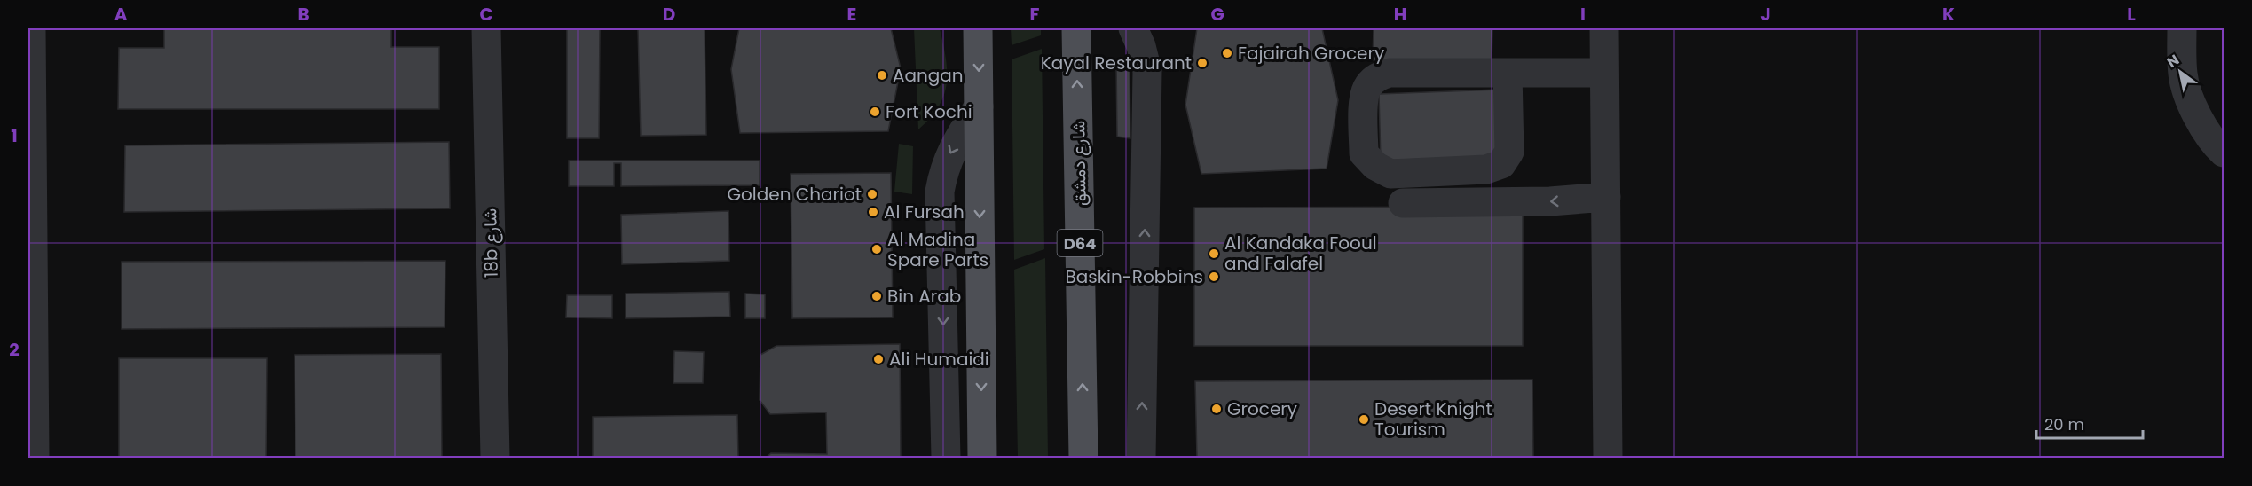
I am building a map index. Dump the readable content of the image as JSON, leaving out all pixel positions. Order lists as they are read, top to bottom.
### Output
{
  "streets": {
    "main road": ["شارع دمشق", "D64"],
    "street": ["18b شارع"]
  },
  "places": [
    "Fajairah Grocery",
    "Kayal Restaurant",
    "Aangan",
    "Fort Kochi",
    "Golden Chariot",
    "Al Fursah",
    "Al Madina Spare Parts",
    "Al Kandaka Fooul and Falafel",
    "Baskin-Robbins",
    "Bin Arab",
    "Ali Humaidi",
    "Grocery",
    "Desert Knight Tourism"
  ],
  "scale_bar": "20 m",
  "north": "top left",
  "grid": {
    "columns": [
      "A",
      "B",
      "C",
      "D",
      "E",
      "F",
      "G",
      "H",
      "I",
      "J",
      "K",
      "L"
    ],
    "rows": ["1", "2"]
  }
}
